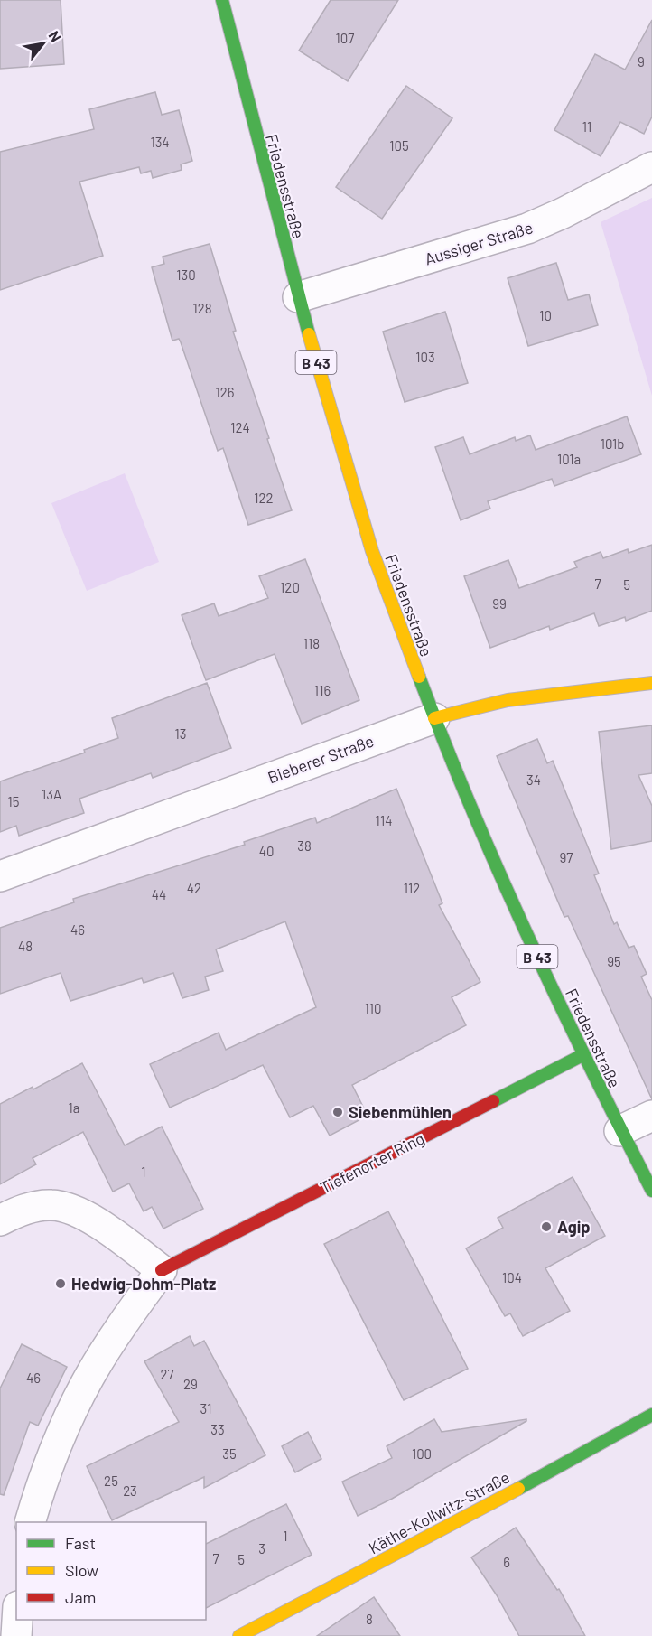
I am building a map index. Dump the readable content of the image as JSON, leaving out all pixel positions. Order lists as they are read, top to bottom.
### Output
{
  "streets": {
    "main road": [
      "Friedensstraße",
      "B 43",
      "Bieberer Straße",
      "Tiefenorter Ring",
      "Käthe-Kollwitz-Straße"
    ],
    "street": ["Aussiger Straße"]
  },
  "crossings": [
    ["Friedensstraße", "Aussiger Straße"],
    ["Friedensstraße", "Bieberer Straße"],
    ["Friedensstraße", "Tiefenorter Ring"]
  ],
  "places": ["Siebenmühlen", "Agip", "Hedwig-Dohm-Platz"],
  "house_numbers": [
    "107",
    "9",
    "11",
    "134",
    "105",
    "130",
    "128",
    "10",
    "103",
    "126",
    "124",
    "101b",
    "101a",
    "122",
    "7",
    "5",
    "120",
    "99",
    "118",
    "116",
    "13",
    "34",
    "13A",
    "15",
    "114",
    "38",
    "40",
    "97",
    "42",
    "112",
    "44",
    "46",
    "48",
    "95",
    "110",
    "1a",
    "1",
    "104",
    "27",
    "46",
    "29",
    "31",
    "33",
    "35",
    "100",
    "25",
    "23",
    "1",
    "3",
    "7",
    "5",
    "6",
    "8"
  ],
  "legend": ["Fast", "Slow", "Jam"],
  "north": "top right"
}
